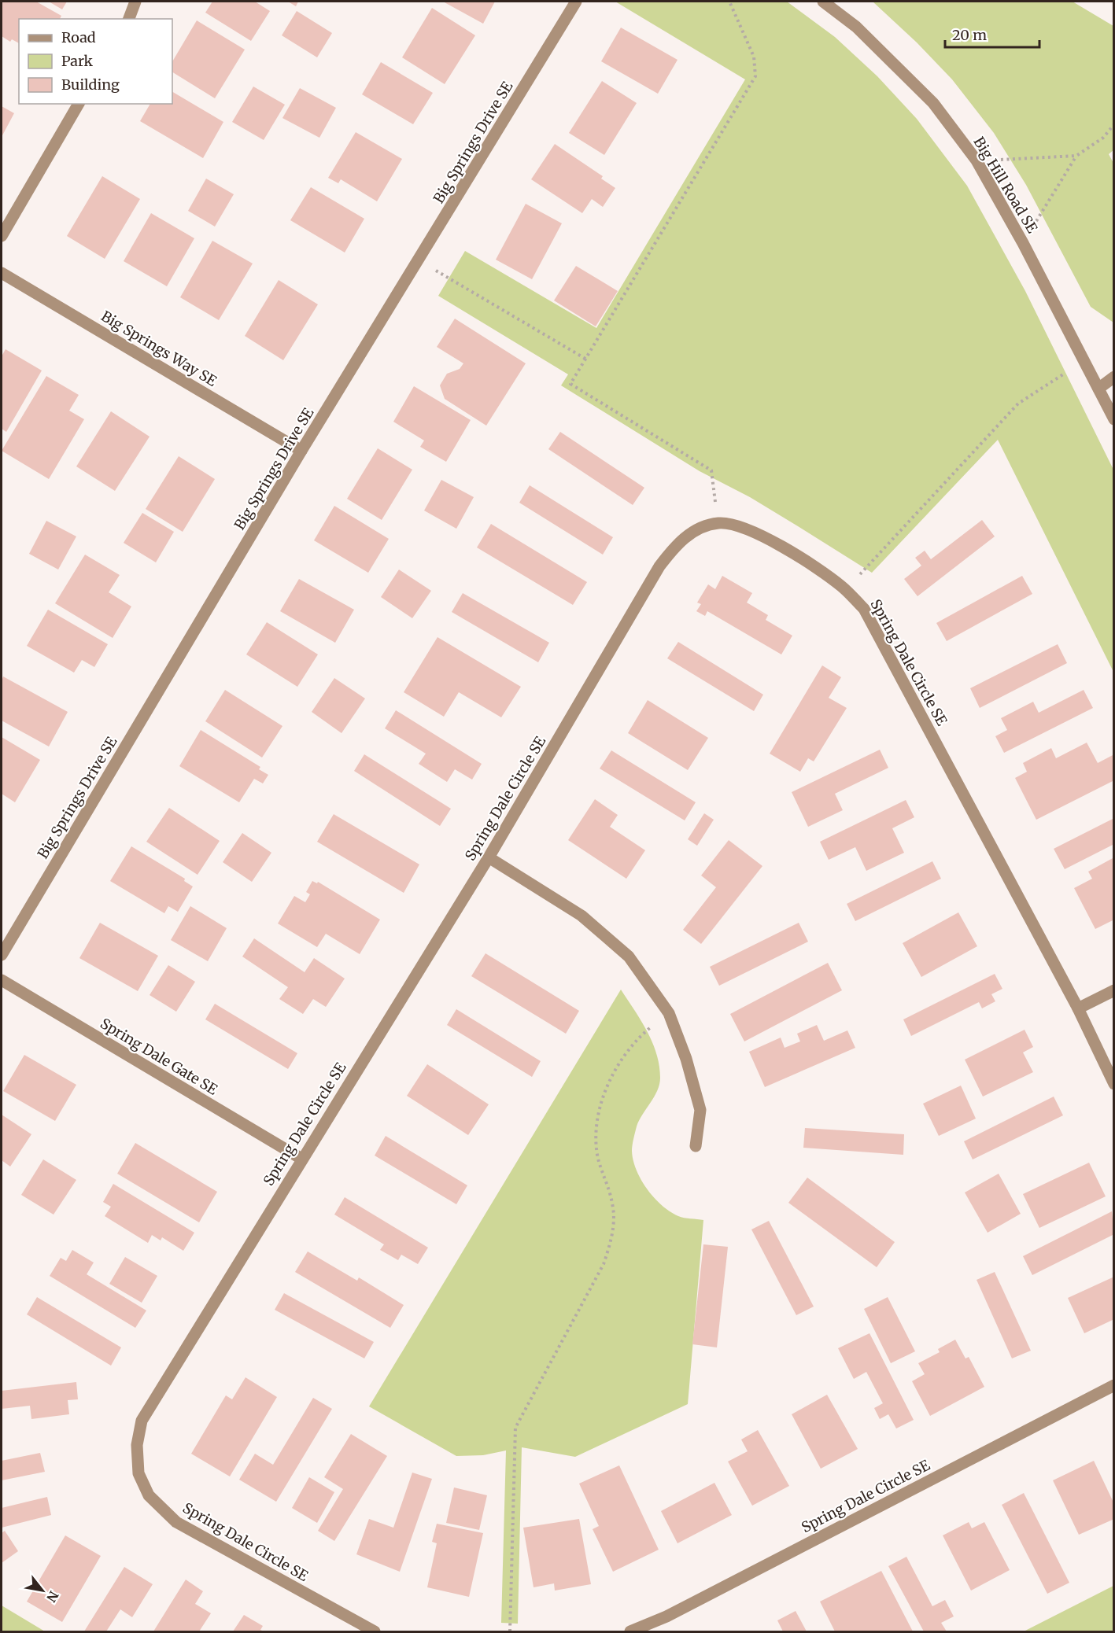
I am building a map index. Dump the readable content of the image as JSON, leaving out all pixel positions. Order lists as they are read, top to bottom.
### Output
{
  "streets": {
    "street": [
      "Big Springs Drive SE",
      "Big Hill Road SE",
      "Big Springs Way SE",
      "Spring Dale Circle SE",
      "Spring Dale Gate SE"
    ]
  },
  "crossings": [
    ["Big Springs Drive SE", "Big Springs Way SE"],
    ["Spring Dale Circle SE", "Spring Dale Gate SE"]
  ],
  "legend": ["Road", "Park", "Building"],
  "scale_bar": "20 m",
  "north": "bottom right"
}
